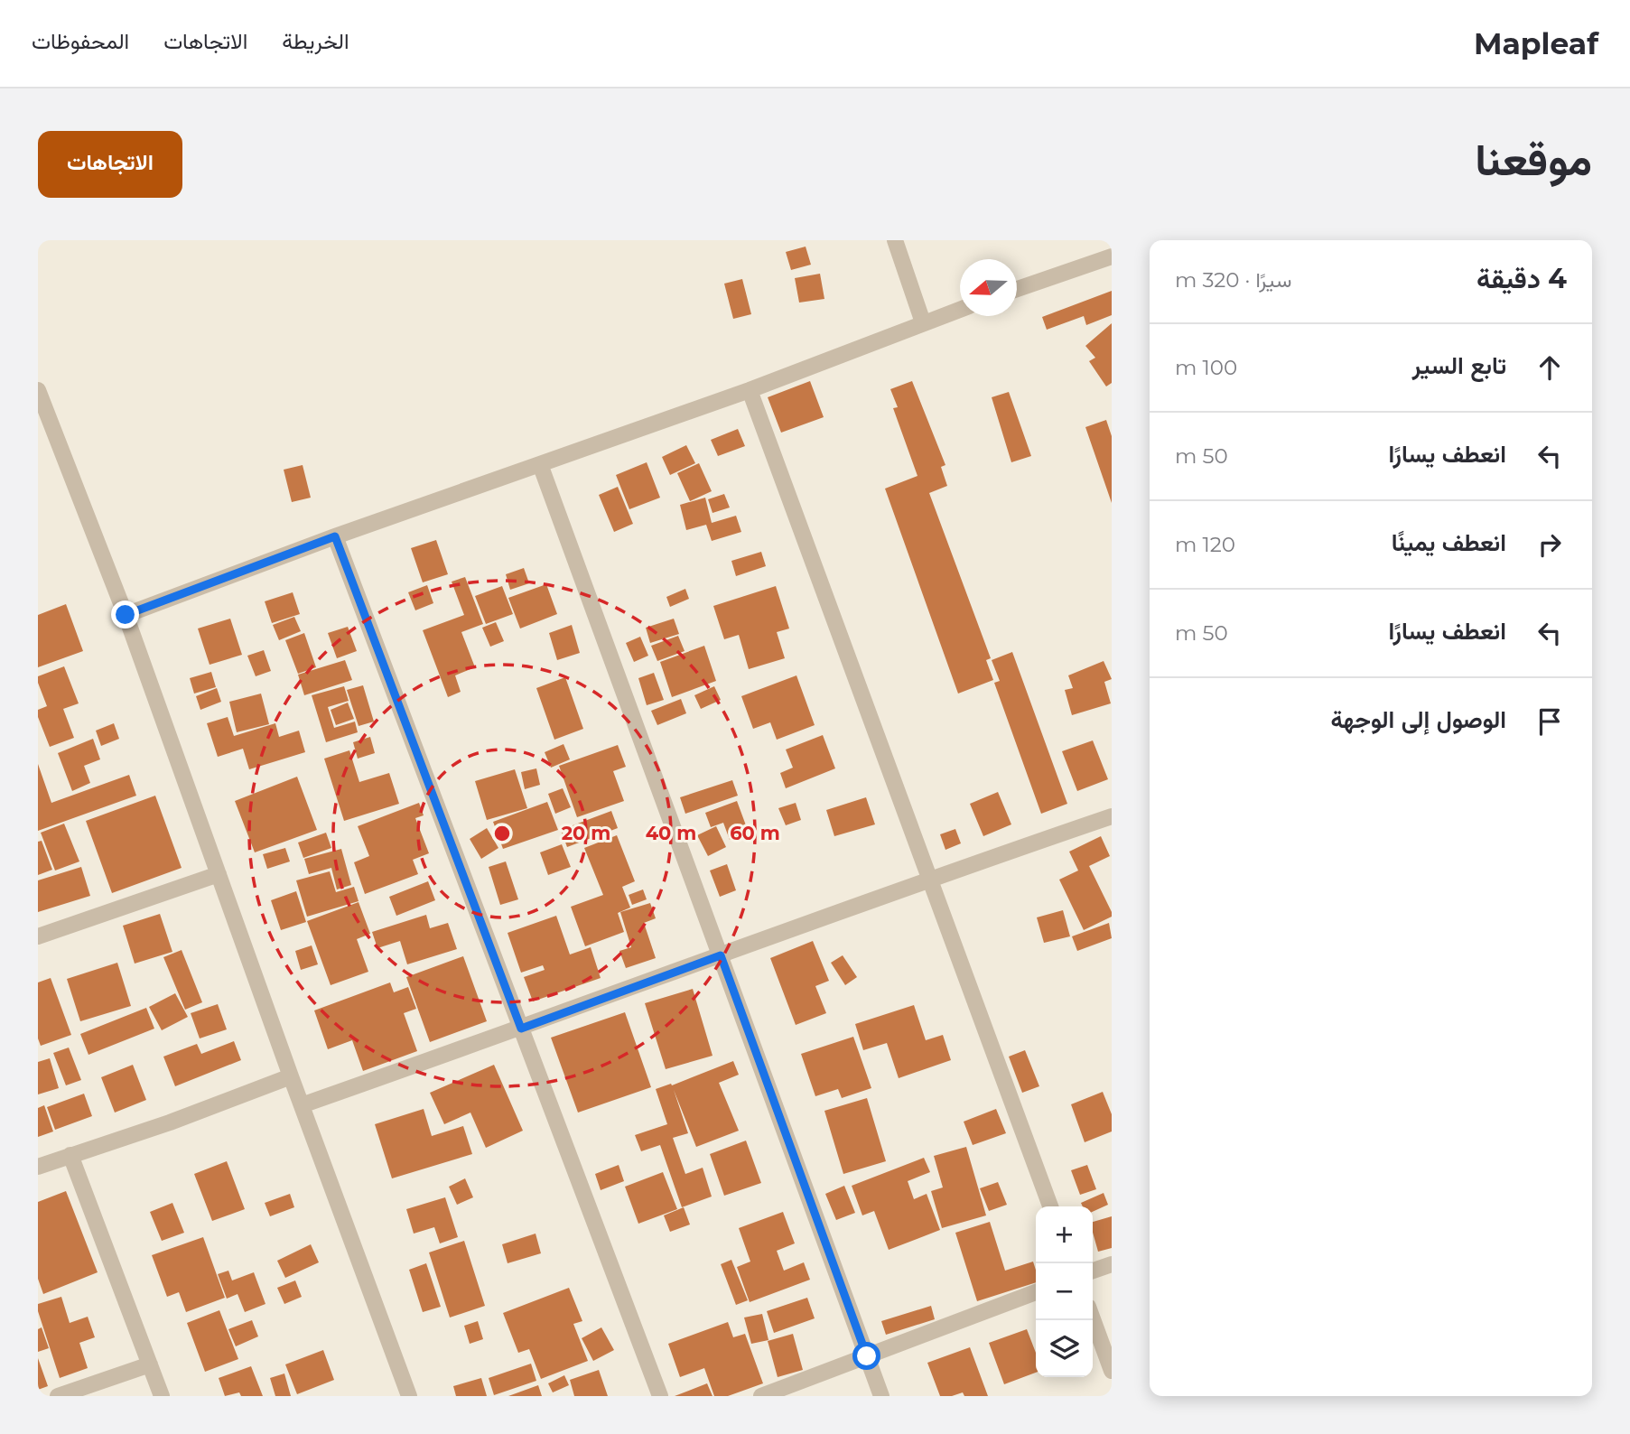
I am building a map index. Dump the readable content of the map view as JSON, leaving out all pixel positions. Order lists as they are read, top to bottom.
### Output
{
  "north": "left",
  "page": {
    "header": "Mapleaf",
    "nav": ["الخريطة", "الاتجاهات", "المحفوظات"],
    "title": "موقعنا",
    "buttons": "الاتجاهات",
    "heading": ["4 دقيقة", "سيرًا · 320 m"],
    "list": [
      ["تابع السير", "100 m"],
      ["انعطف يسارًا", "50 m"],
      ["انعطف يمينًا", "120 m"],
      ["انعطف يسارًا", "50 m"],
      "الوصول إلى الوجهة"
    ],
    "map_buttons": ["+", "−"]
  },
  "rings": ["20 m", "40 m", "60 m"]
}
